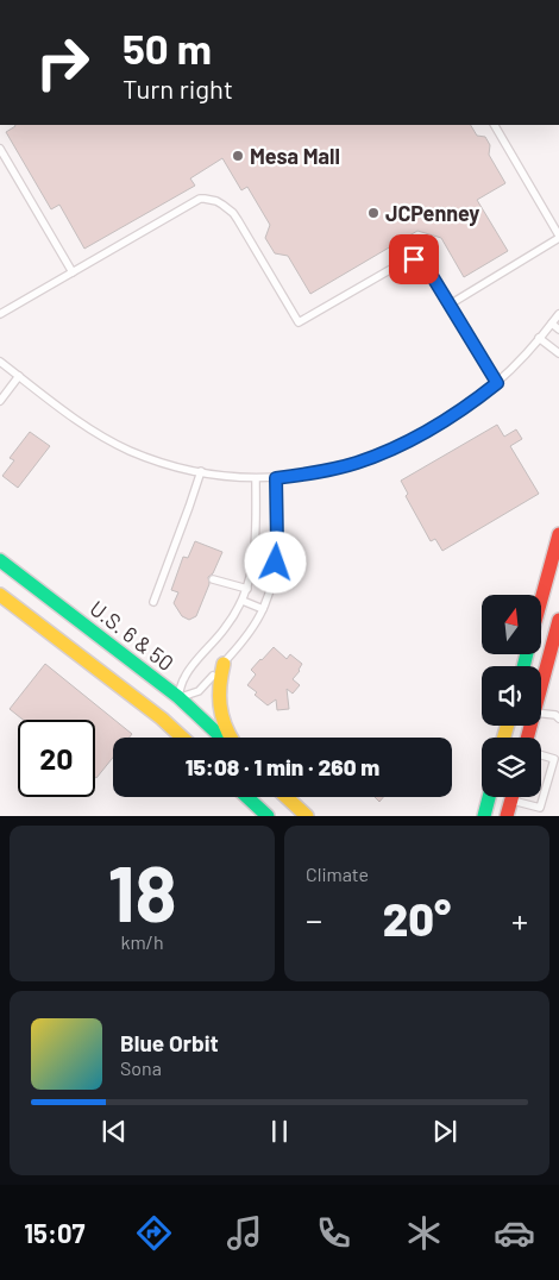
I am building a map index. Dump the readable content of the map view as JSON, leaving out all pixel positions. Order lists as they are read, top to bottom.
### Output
{
  "streets": {
    "main road": ["U.S. 6 & 50"]
  },
  "places": ["Mesa Mall", "JCPenney"],
  "north": "top",
  "page": {
    "turn": ["50 m", "Turn right"],
    "limit": "20",
    "trip": "15:08 · 1 min · 260 m",
    "tile": [
      ["18", "km/h"],
      "Climate"
    ],
    "heat": ["−", "20°", "+"],
    "song": ["Blue Orbit", "Sona"],
    "tabs": "15:07"
  }
}
